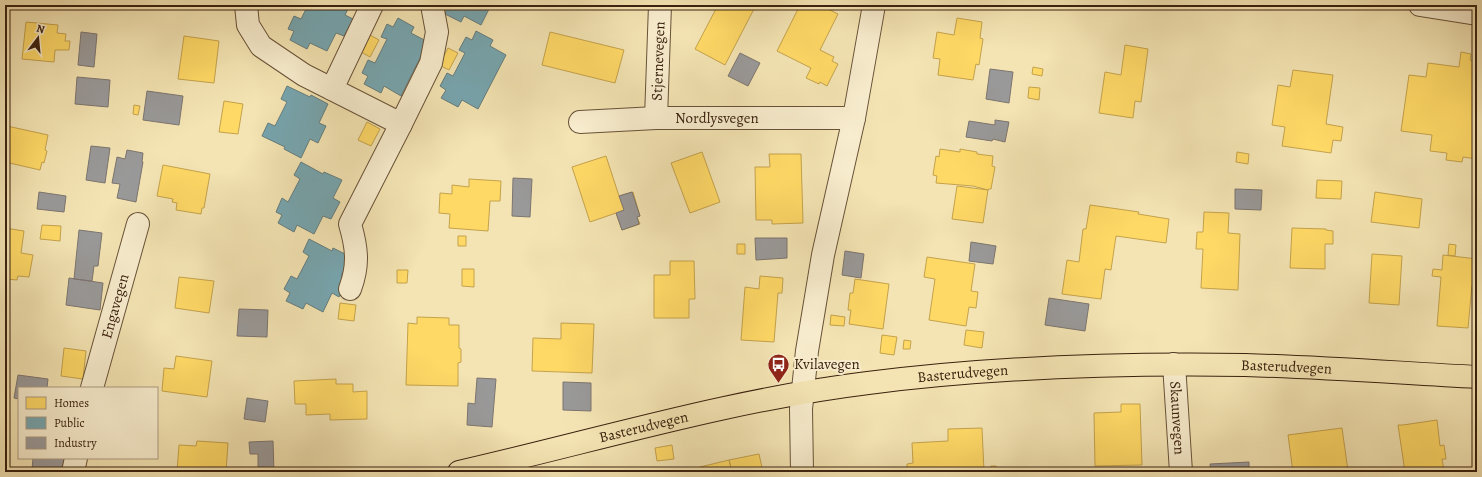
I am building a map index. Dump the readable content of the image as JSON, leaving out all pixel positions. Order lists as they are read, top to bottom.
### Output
{
  "streets": {
    "main road": ["Basterudvegen"],
    "street": [
      "Stjernevegen",
      "Nordlysvegen",
      "Engavegen",
      "Skaunvegen"
    ]
  },
  "crossings": [
    ["Stjernevegen", "Nordlysvegen"],
    ["Basterudvegen", "Skaunvegen"]
  ],
  "places": {
    "bus stop": ["Kvilavegen"]
  },
  "legend": ["Homes", "Public", "Industry"],
  "north": "top"
}
